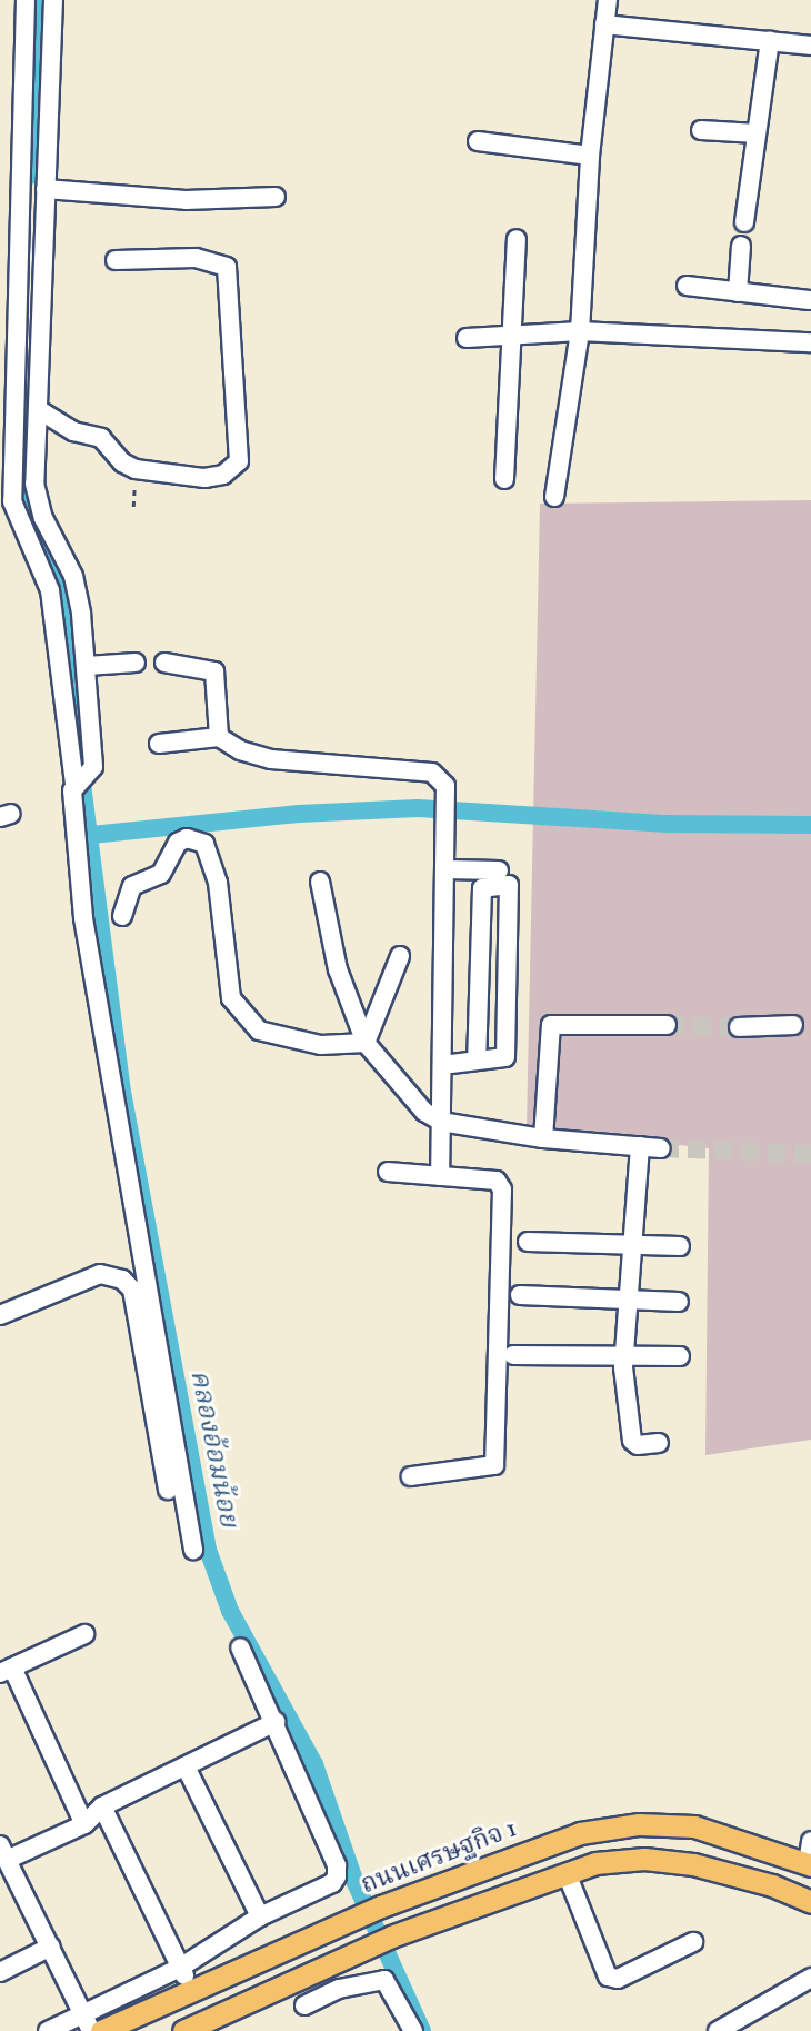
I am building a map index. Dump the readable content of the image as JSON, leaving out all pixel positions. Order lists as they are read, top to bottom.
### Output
{
  "streets": {
    "main road": ["ถนนเศรษฐกิจ 1"]
  },
  "water": ["คลองอ้อมน้อย"]
}
